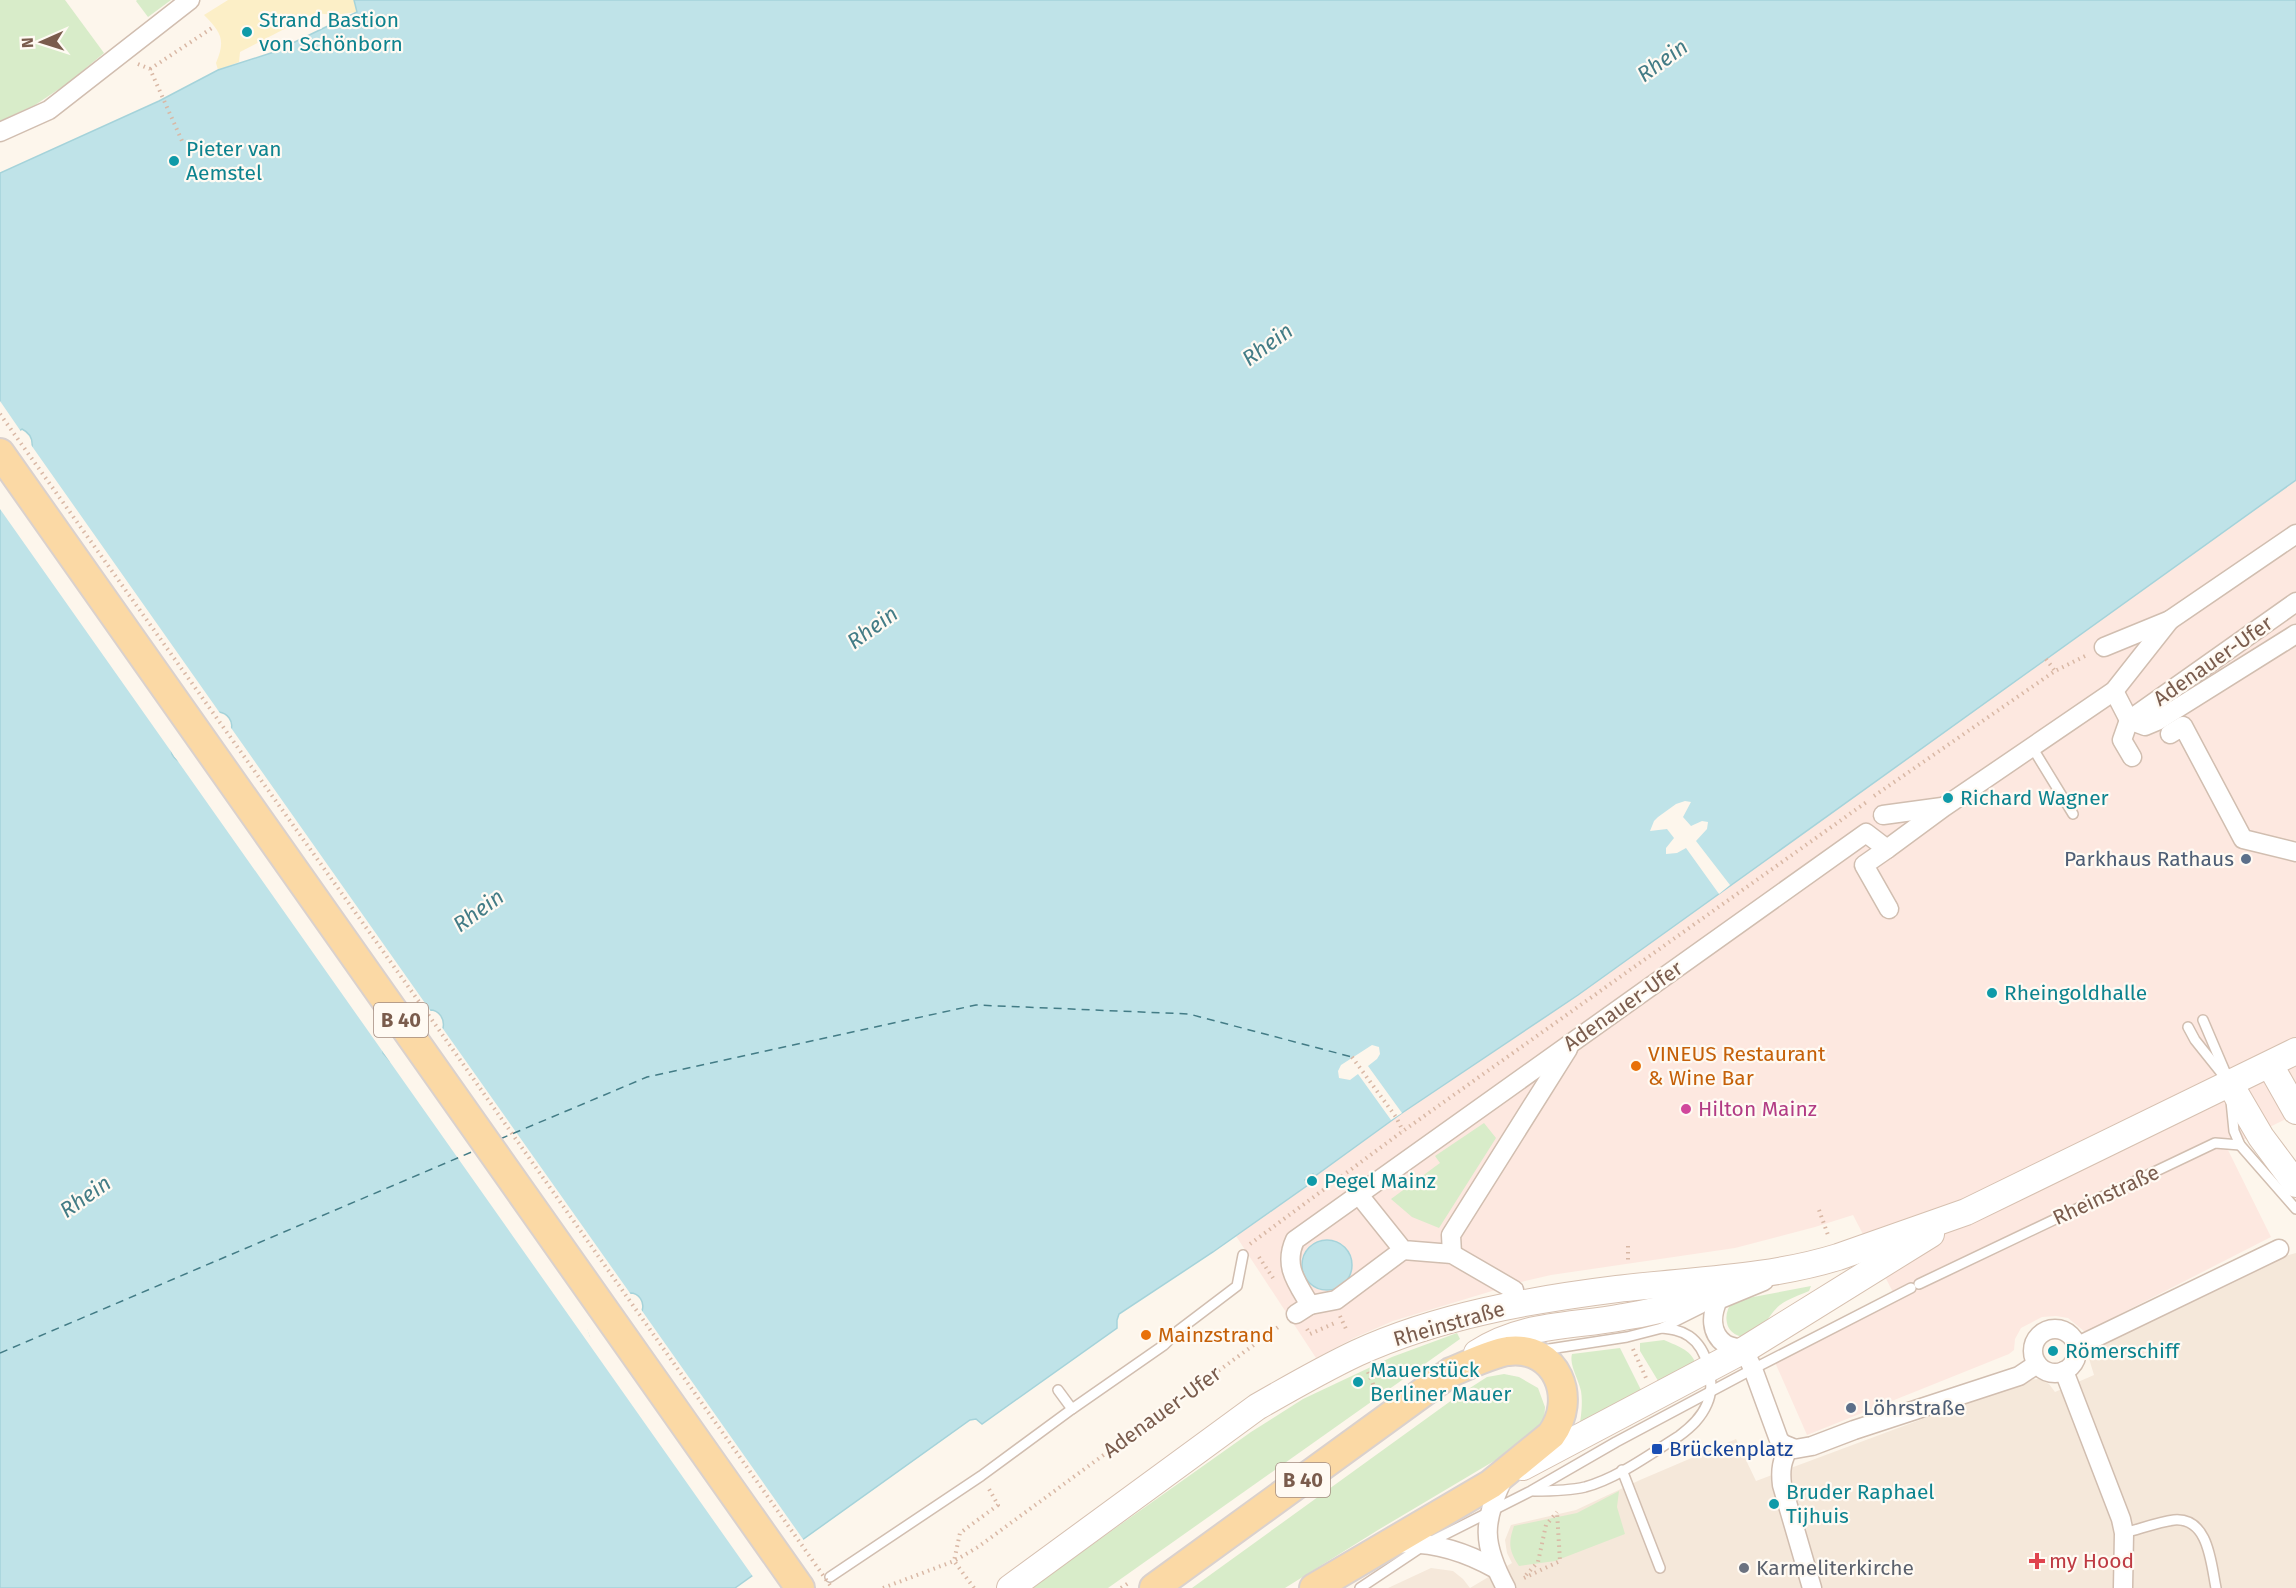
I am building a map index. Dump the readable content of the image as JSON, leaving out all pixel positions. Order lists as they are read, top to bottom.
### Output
{
  "streets": {
    "main road": ["B 40", "Rheinstraße"],
    "street": ["Adenauer-Ufer"]
  },
  "water": ["Rhein"],
  "places": {
    "other": [
      "Strand Bastion von Schönborn",
      "Pieter van Aemstel",
      "Richard Wagner",
      "Parkhaus Rathaus",
      "Rheingoldhalle",
      "VINEUS Restaurant & Wine Bar",
      "Hilton Mainz",
      "Pegel Mainz",
      "Mainzstrand",
      "Römerschiff",
      "Mauerstück Berliner Mauer",
      "Löhrstraße",
      "Bruder Raphael Tijhuis",
      "Karmeliterkirche"
    ],
    "transit": ["Brückenplatz"],
    "health": ["my Hood"]
  },
  "north": "left"
}
